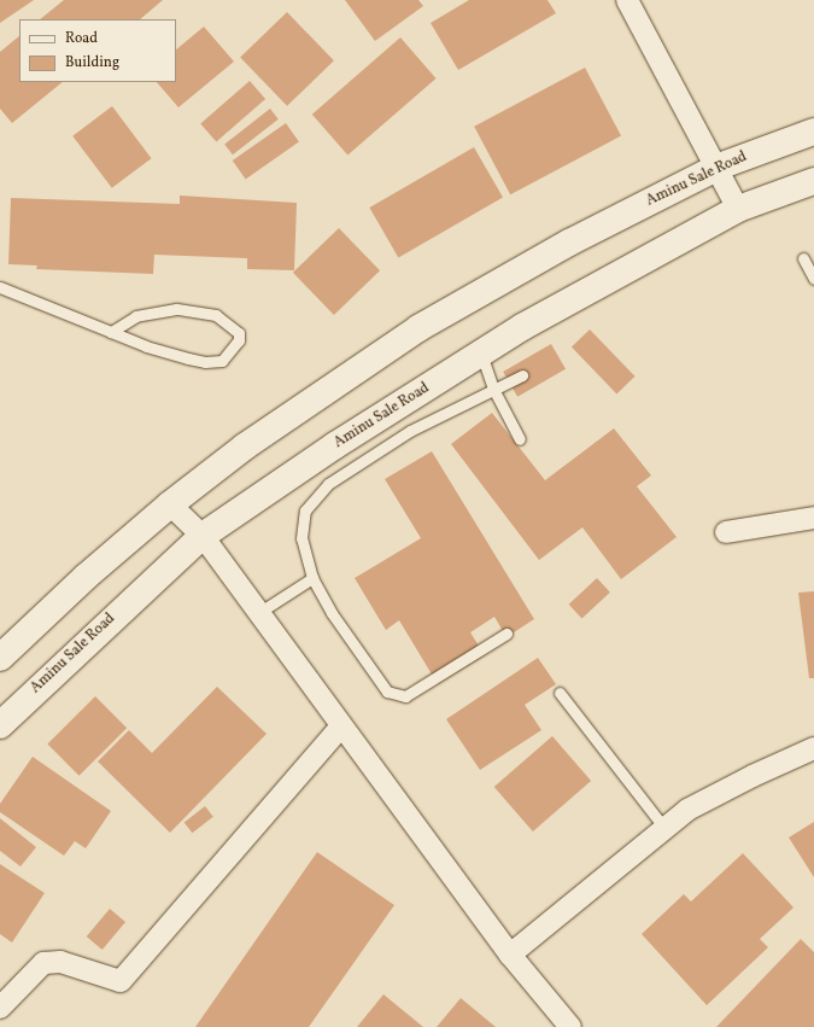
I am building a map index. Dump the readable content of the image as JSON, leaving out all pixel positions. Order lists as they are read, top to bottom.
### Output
{
  "streets": {
    "street": ["Aminu Sale Road"]
  },
  "legend": ["Road", "Building"]
}
